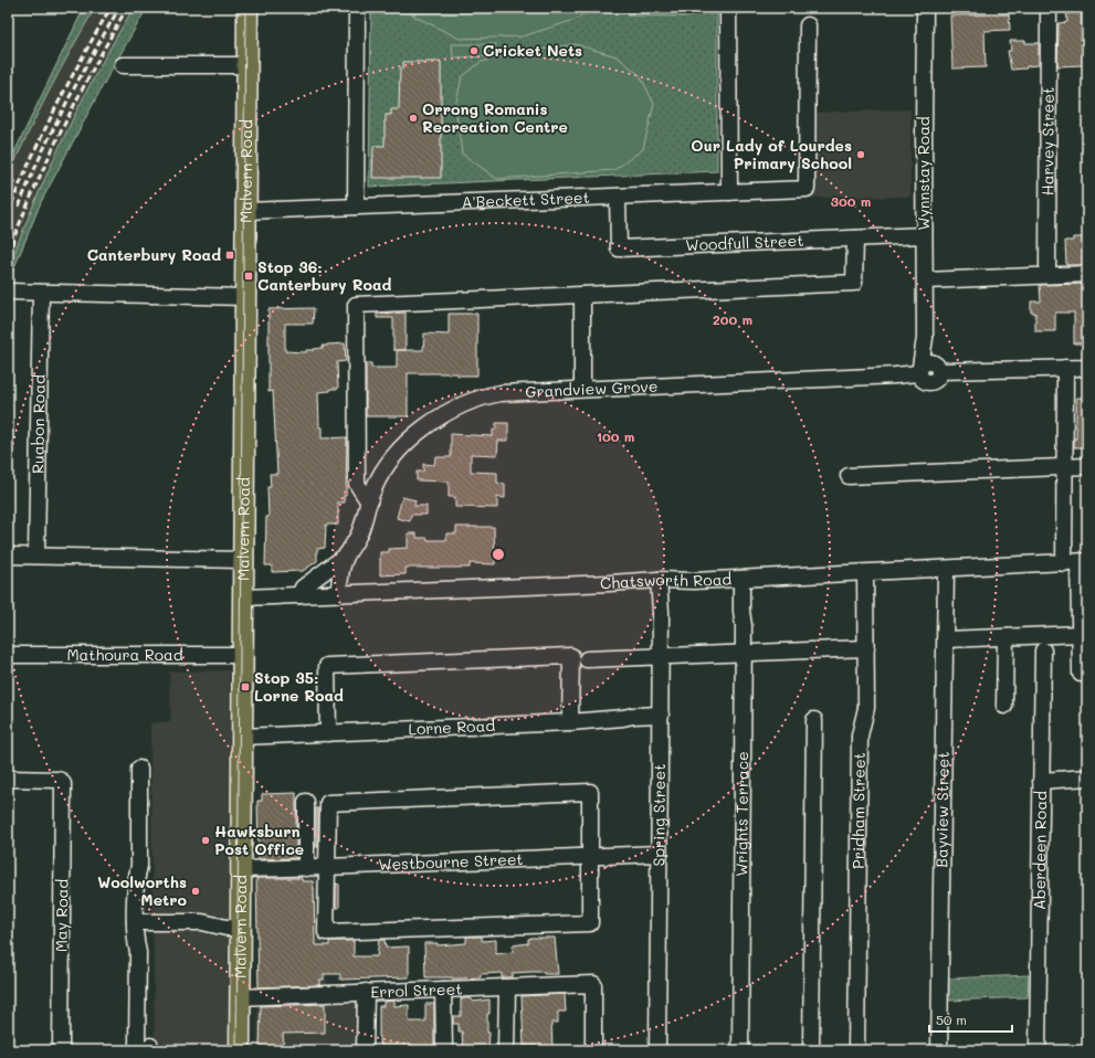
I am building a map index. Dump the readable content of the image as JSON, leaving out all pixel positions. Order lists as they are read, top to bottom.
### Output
{
  "streets": {
    "main road": ["Malvern Road"],
    "street": [
      "Harvey Street",
      "Wynnstay Road",
      "A'Beckett Street",
      "Woodfull Street",
      "Grandview Grove",
      "Ruabon Road",
      "Chatsworth Road",
      "Mathoura Road",
      "Lorne Road",
      "Bayview Street",
      "Pridham Street",
      "Wrights Terrace",
      "Spring Street",
      "Aberdeen Road",
      "Westbourne Street",
      "May Road",
      "Errol Street"
    ]
  },
  "crossings": [
    ["Malvern Road", "A'Beckett Street"],
    ["Malvern Road", "Chatsworth Road"],
    ["Malvern Road", "Mathoura Road"],
    ["Malvern Road", "Lorne Road"],
    ["Malvern Road", "Westbourne Street"],
    ["Malvern Road", "Errol Street"],
    ["Wynnstay Road", "Woodfull Street"],
    ["Wynnstay Road", "Grandview Grove"],
    ["A'Beckett Street", "Woodfull Street"],
    ["Grandview Grove", "Chatsworth Road"],
    ["Chatsworth Road", "Bayview Street"],
    ["Chatsworth Road", "Pridham Street"],
    ["Chatsworth Road", "Wrights Terrace"],
    ["Chatsworth Road", "Spring Street"],
    ["Lorne Road", "Spring Street"],
    ["Spring Street", "Westbourne Street"]
  ],
  "places": {
    "other": [
      "Cricket Nets",
      "Orrong Romanis Recreation Centre",
      "Our Lady of Lourdes Primary School",
      "Hawksburn Post Office",
      "Woolworths Metro"
    ],
    "transit": ["Canterbury Road", "Stop 36: Canterbury Road", "Stop 35: Lorne Road"]
  },
  "scale_bar": "50 m",
  "rings": ["300 m", "200 m", "100 m"]
}
